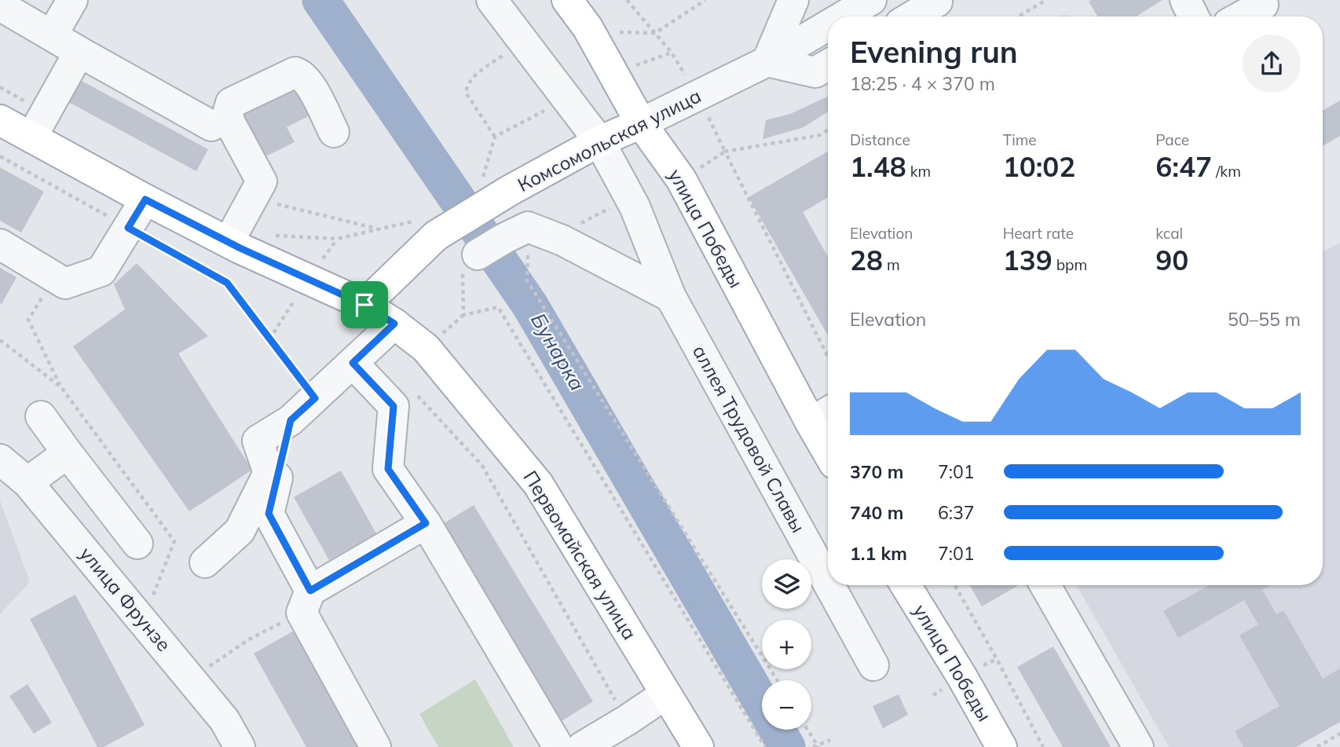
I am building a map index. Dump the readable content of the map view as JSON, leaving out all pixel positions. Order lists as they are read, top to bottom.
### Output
{
  "streets": {
    "main road": ["Комсомольская улица", "улица Победы", "Первомайская улица"],
    "street": ["аллея Трудовой Славы", "улица Фрунзе"]
  },
  "crossings": [
    ["Комсомольская улица", "улица Победы"],
    ["Комсомольская улица", "аллея Трудовой Славы"],
    ["Комсомольская улица", "Первомайская улица"]
  ],
  "water": ["Бунарка"],
  "page": {
    "heading": ["Evening run", "18:25 · 4 × 370 m"],
    "stats": [
      ["Distance", "1.48 km"],
      ["Time", "10:02"],
      ["Pace", "6:47 /km"],
      ["Elevation", "28 m"],
      ["Heart rate", "139 bpm"],
      ["kcal", "90"]
    ],
    "chart": ["Elevation", "50–55 m"],
    "list": [
      {
        "name": "370 m",
        "note": "7:01"
      },
      {
        "name": "740 m",
        "note": "6:37"
      },
      {
        "name": "1.1 km",
        "note": "7:01"
      }
    ],
    "map_buttons": ["+", "−"]
  }
}
